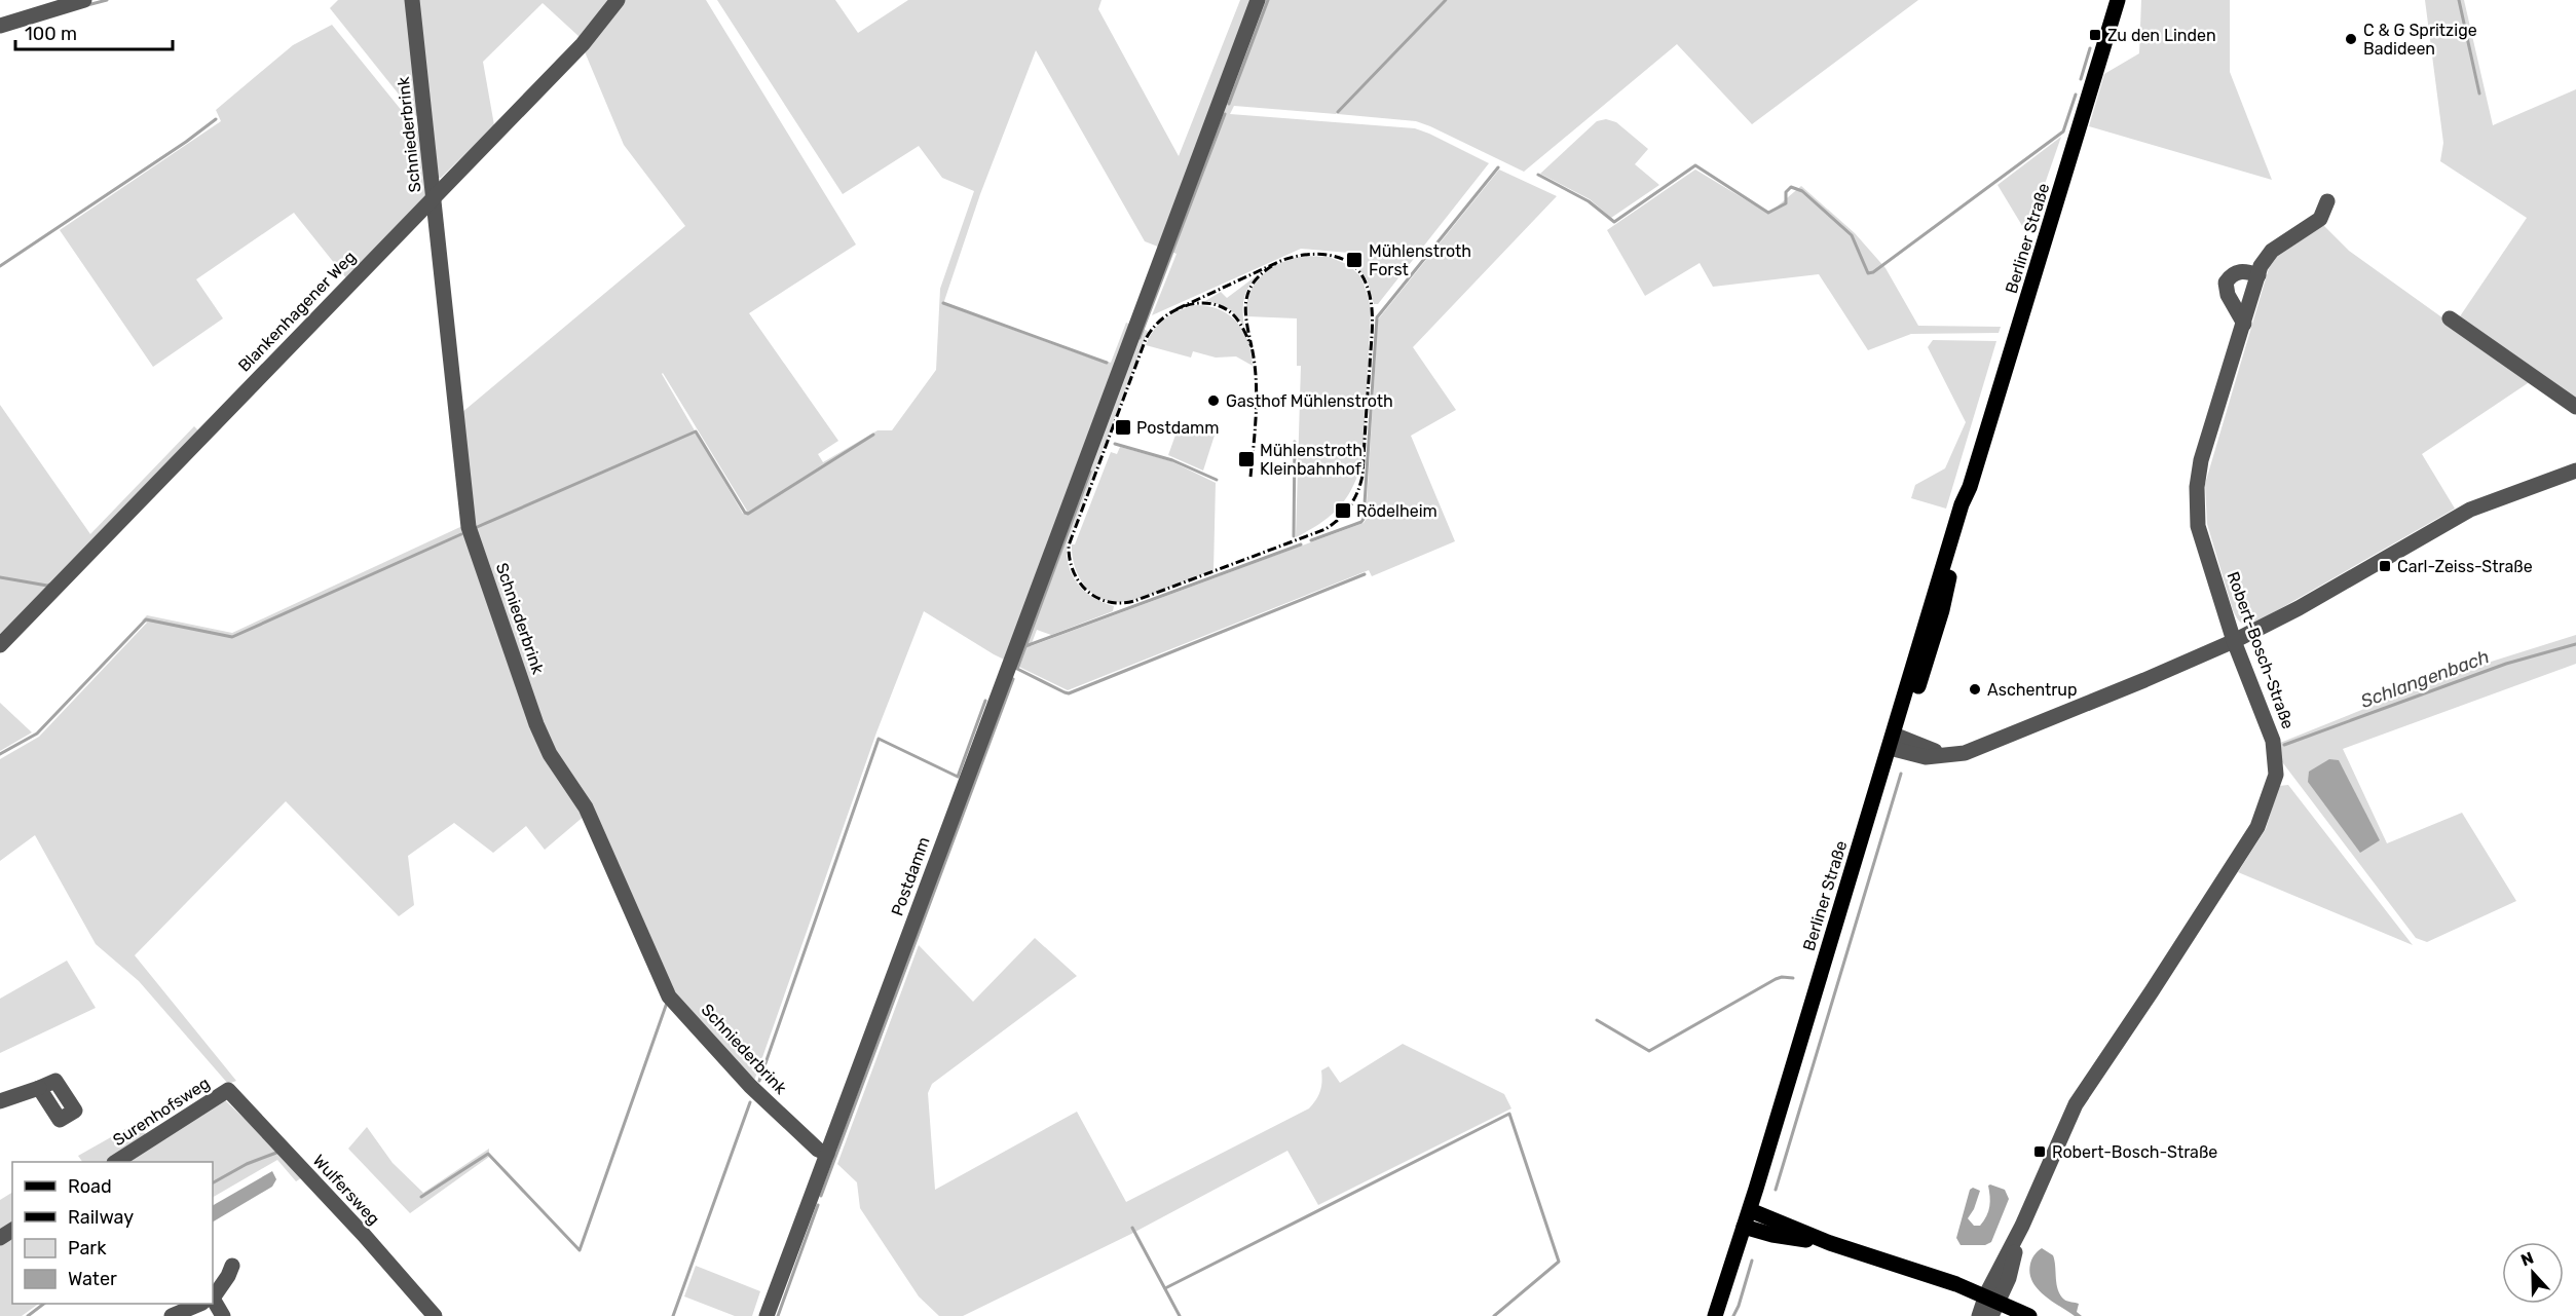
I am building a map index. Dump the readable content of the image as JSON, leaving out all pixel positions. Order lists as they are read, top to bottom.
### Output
{
  "streets": {
    "main road": ["Berliner Straße"],
    "street": [
      "Schniederbrink",
      "Blankenhagener Weg",
      "Robert-Bosch-Straße",
      "Postdamm",
      "Surenhofsweg",
      "Wulfersweg"
    ]
  },
  "crossings": [
    ["Schniederbrink", "Blankenhagener Weg"],
    ["Schniederbrink", "Postdamm"],
    ["Surenhofsweg", "Wulfersweg"]
  ],
  "water": ["Schlangenbach"],
  "places": {
    "transit": [
      "Zu den Linden",
      "Mühlenstroth Forst",
      "Postdamm",
      "Mühlenstroth Kleinbahnhof",
      "Rödelheim",
      "Carl-Zeiss-Straße",
      "Robert-Bosch-Straße"
    ],
    "other": ["C & G Spritzige Badideen", "Gasthof Mühlenstroth", "Aschentrup"]
  },
  "legend": [
    "Road",
    "Railway",
    "Park",
    "Water"
  ],
  "scale_bar": "100 m",
  "north": "top"
}
